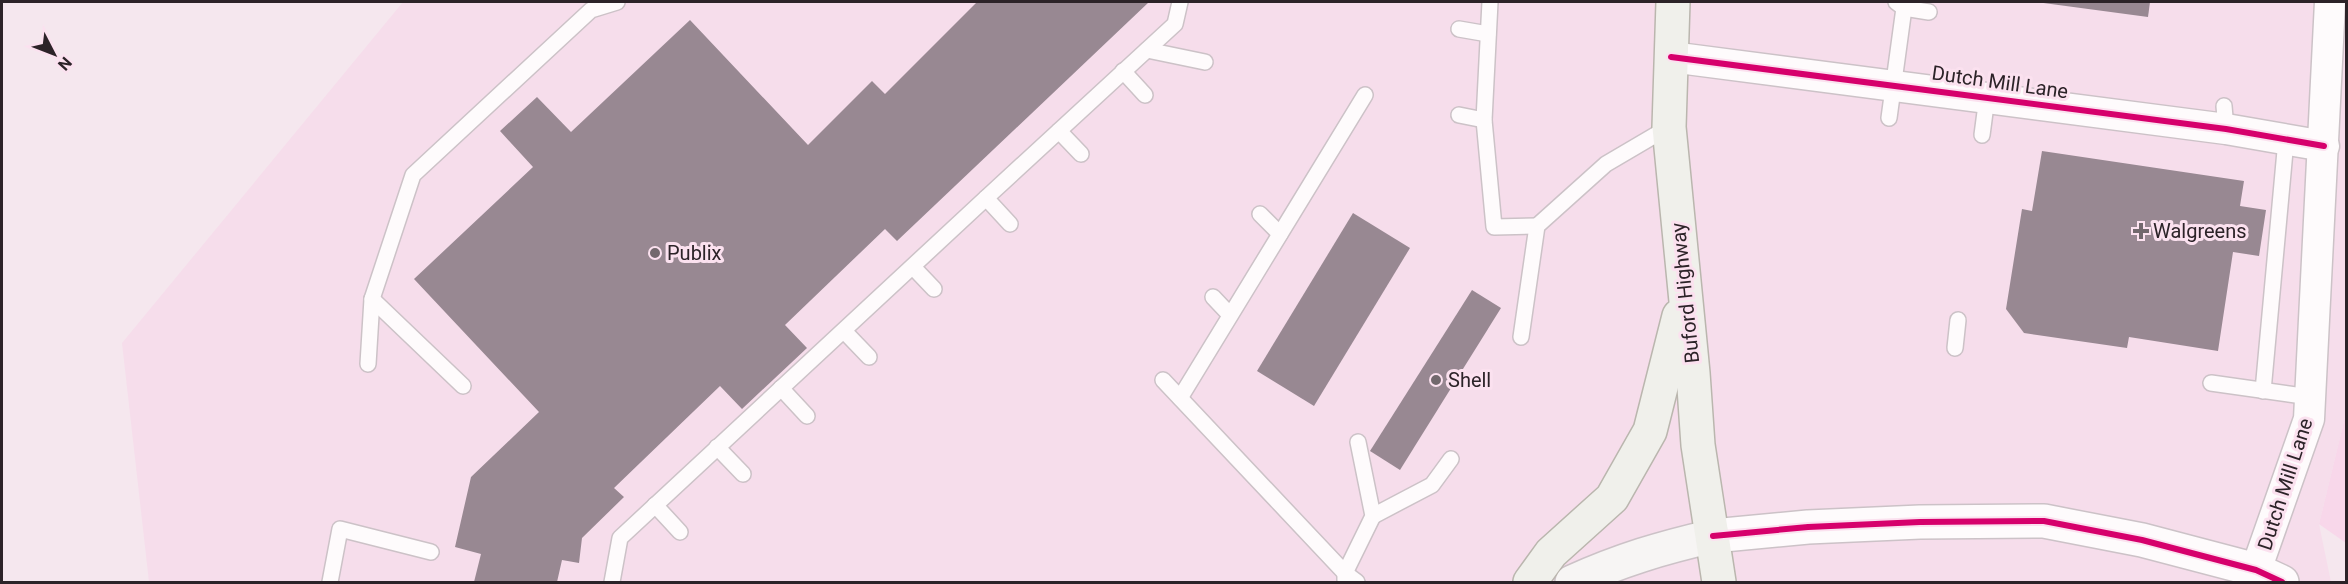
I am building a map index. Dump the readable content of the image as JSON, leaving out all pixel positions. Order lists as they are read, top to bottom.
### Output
{
  "streets": {
    "main road": ["Buford Highway"],
    "street": ["Dutch Mill Lane"]
  },
  "crossings": [
    ["Dutch Mill Lane", "Buford Highway"]
  ],
  "places": {
    "health": ["Walgreens"],
    "other": ["Publix", "Shell"]
  },
  "north": "bottom right"
}
